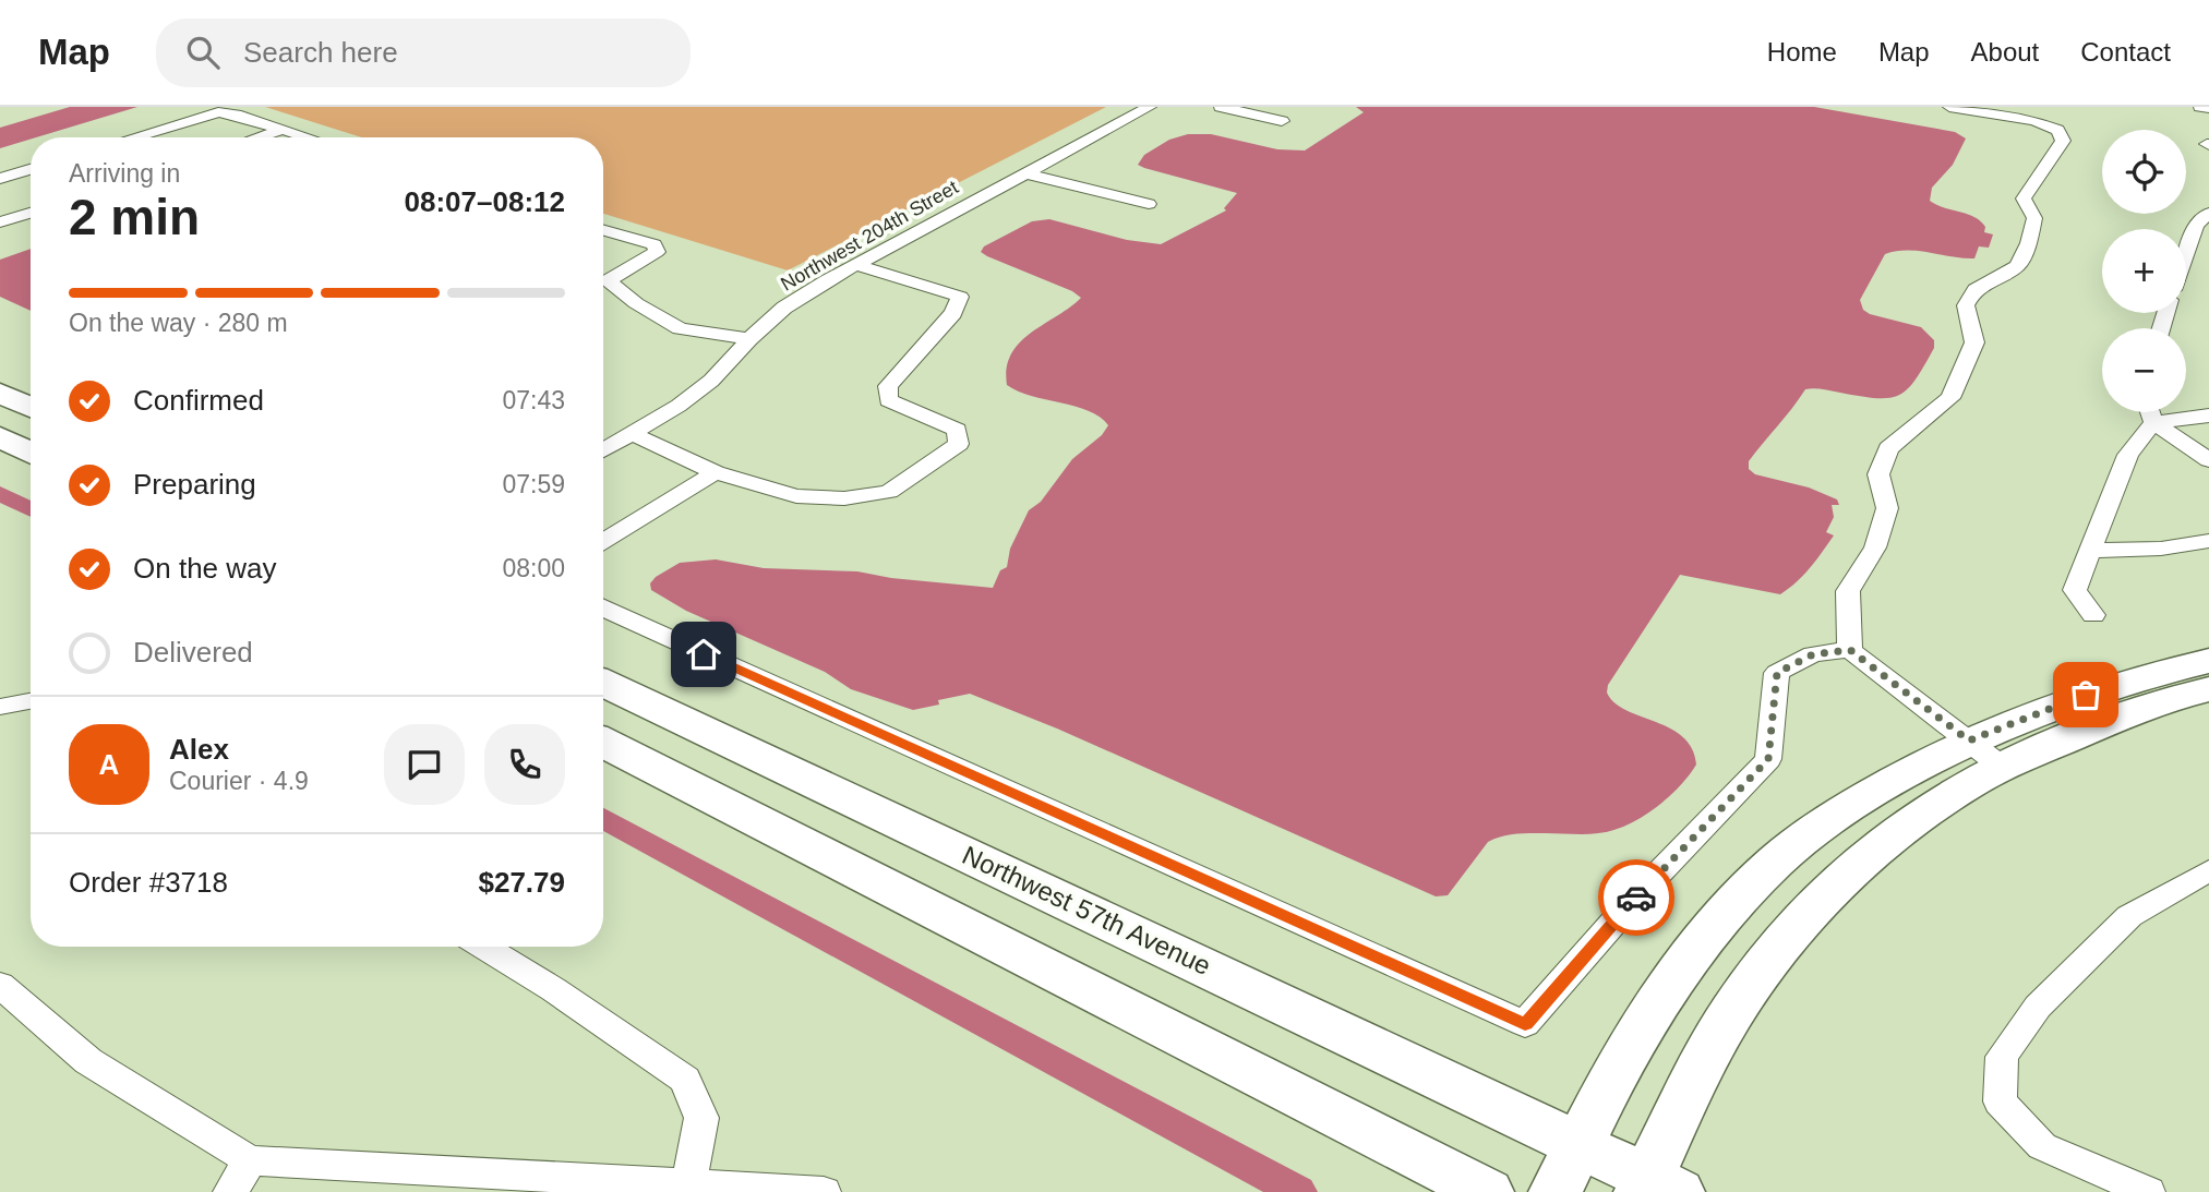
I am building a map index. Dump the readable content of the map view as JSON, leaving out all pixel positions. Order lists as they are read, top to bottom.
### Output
{
  "streets": {
    "main road": ["Northwest 57th Avenue"],
    "street": ["Northwest 204th Street"]
  },
  "page": {
    "header": "Map",
    "search": "Search here",
    "nav": [
      "Home",
      "Map",
      "About",
      "Contact"
    ],
    "map_buttons": ["+", "−"],
    "heading": ["2 min", "Arriving in", "08:07–08:12"],
    "panel": [
      "Alex",
      "Courier · 4.9",
      "Order #3718",
      "$27.79"
    ],
    "bar": "On the way · 280 m",
    "list": [
      ["Confirmed", "07:43"],
      ["Preparing", "07:59"],
      ["On the way", "08:00"],
      "Delivered"
    ],
    "round": "A"
  }
}
